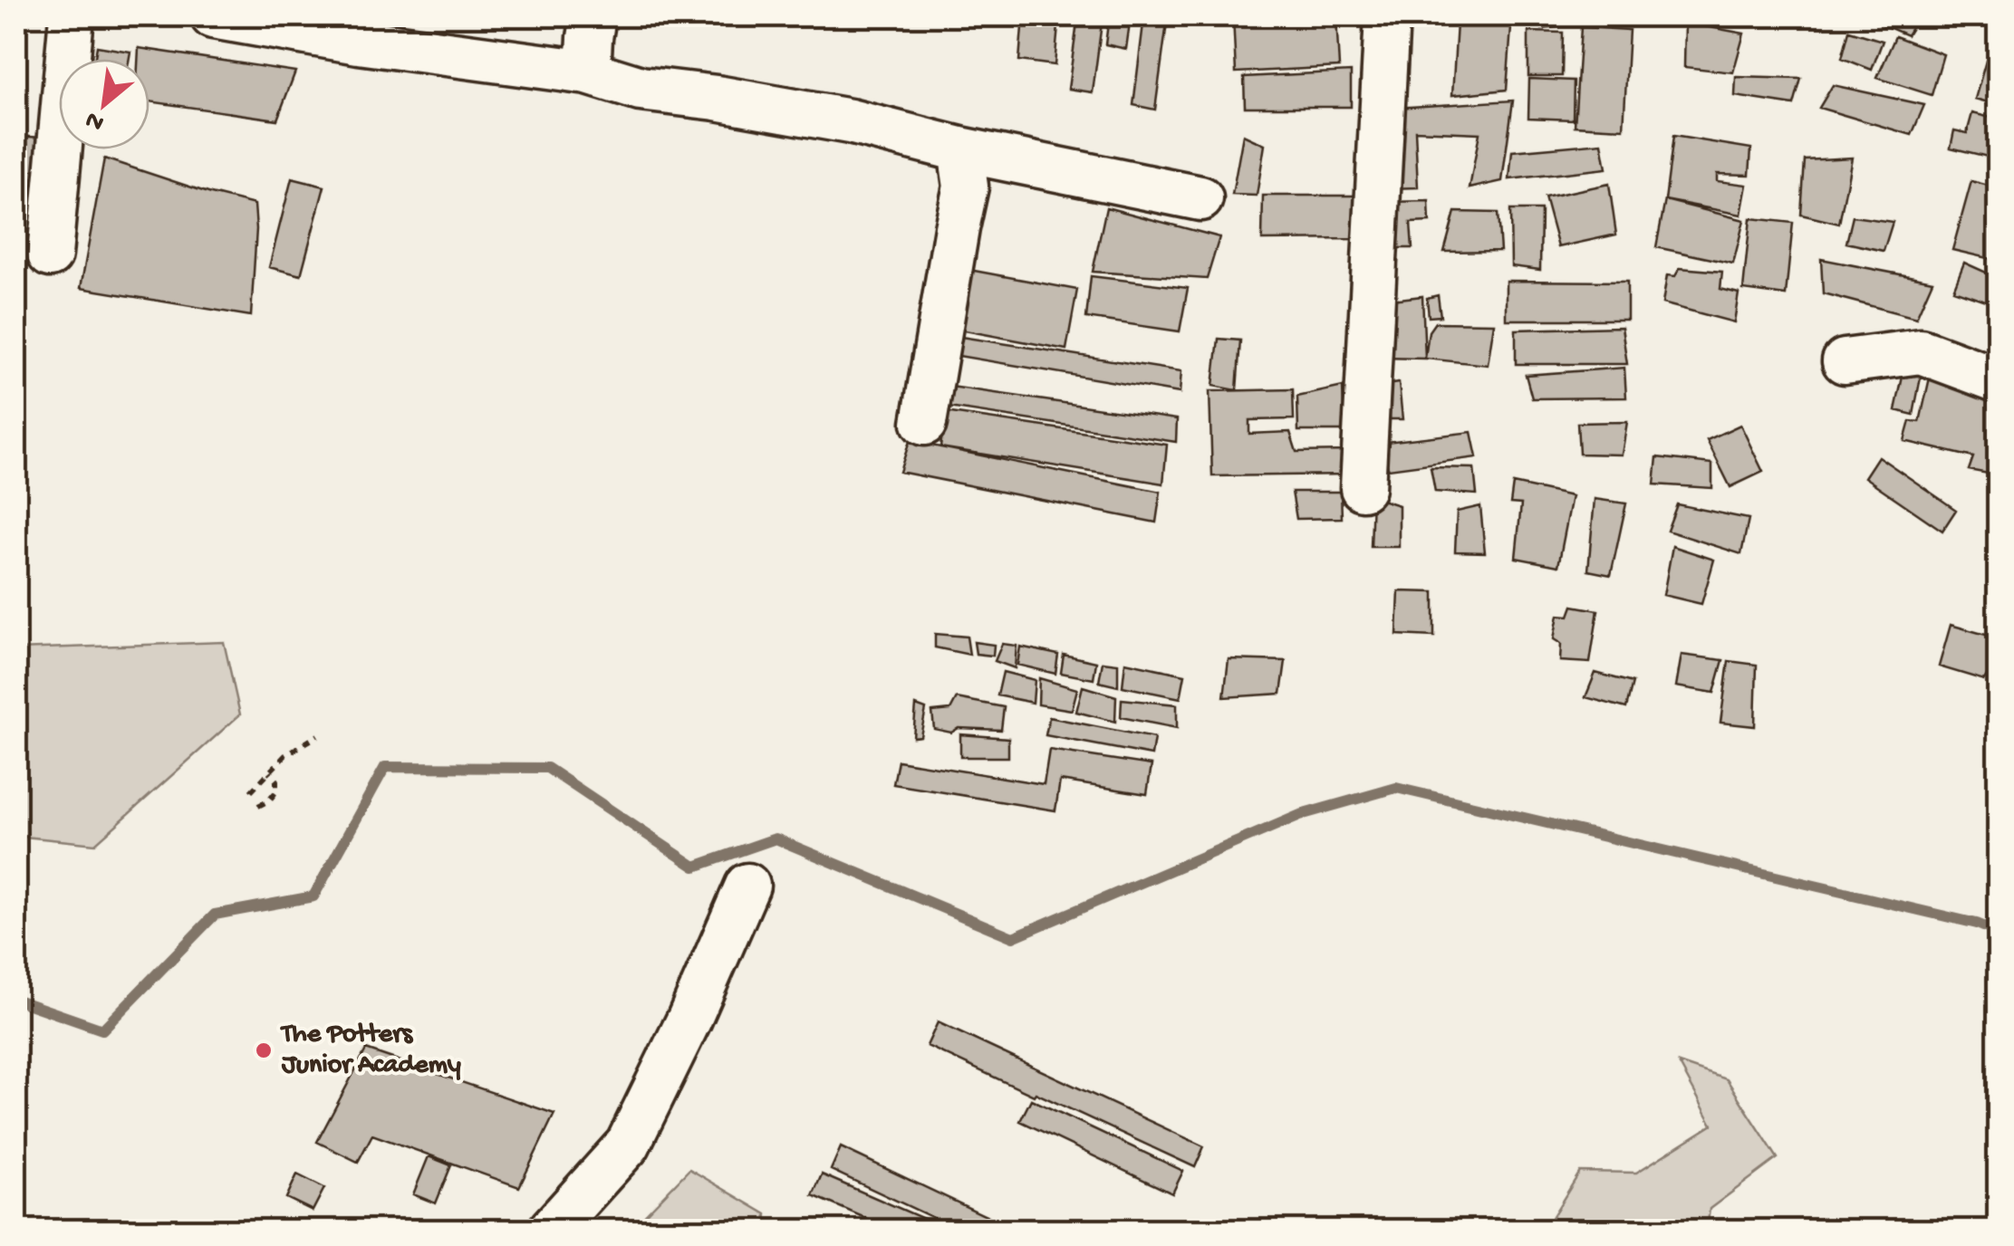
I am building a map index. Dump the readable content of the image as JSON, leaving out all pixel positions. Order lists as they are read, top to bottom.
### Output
{
  "places": ["The Potters Junior Academy"],
  "north": "bottom left"
}
